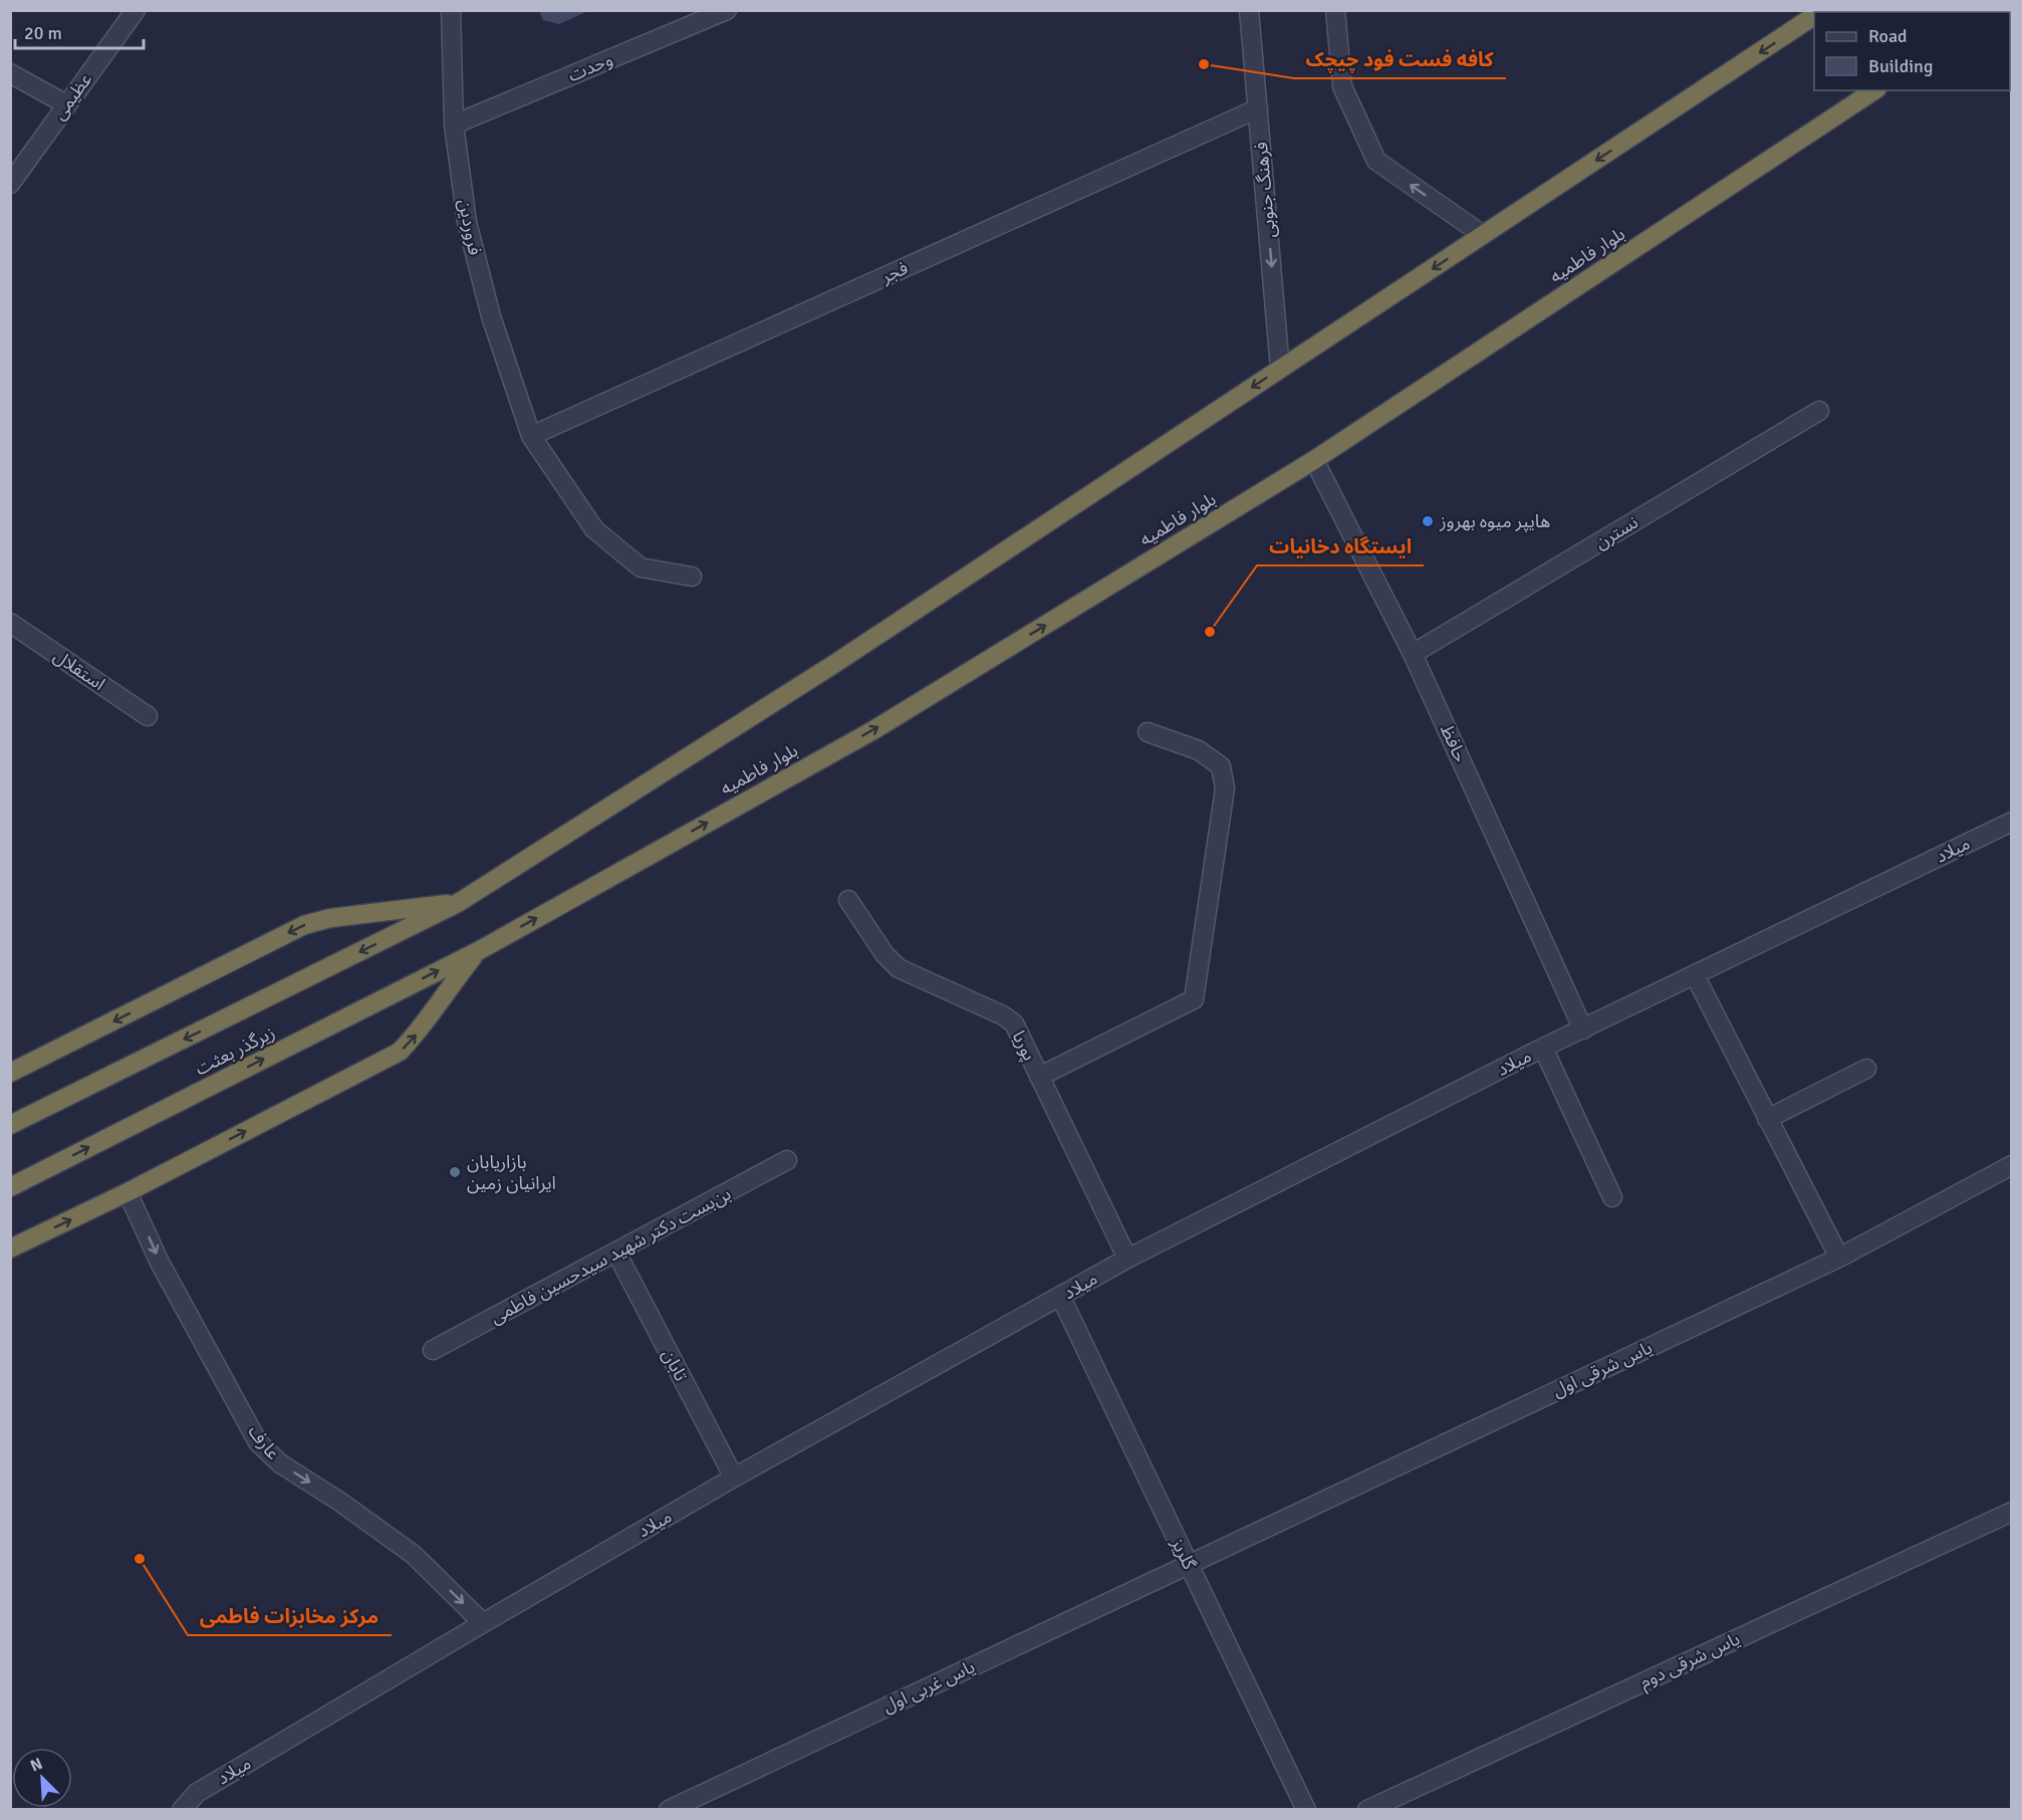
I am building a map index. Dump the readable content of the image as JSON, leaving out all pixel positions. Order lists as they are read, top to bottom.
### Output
{
  "streets": {
    "highway": ["بلوار فاطمیه", "زیرگذر بعثت"],
    "street": [
      "وحدت",
      "عظیمی",
      "فرهنگ جنوبی",
      "فروردین",
      "فجر",
      "نسترن",
      "استقلال",
      "حافظ",
      "میلاد",
      "پوریا",
      "بن‌بست دکتر شهید سیدحسین فاطمی",
      "تابان",
      "یاس شرقی اول",
      "عارف",
      "گلریز",
      "یاس شرقی دوم",
      "یاس غربی اول"
    ]
  },
  "crossings": [
    ["وحدت", "فروردین"],
    ["فرهنگ جنوبی", "فجر"],
    ["فروردین", "فجر"],
    ["بلوار فاطمیه", "حافظ"],
    ["بلوار فاطمیه", "زیرگذر بعثت"],
    ["نسترن", "حافظ"],
    ["حافظ", "میلاد"],
    ["میلاد", "پوریا"],
    ["میلاد", "تابان"],
    ["میلاد", "عارف"],
    ["میلاد", "گلریز"],
    ["بن‌بست دکتر شهید سیدحسین فاطمی", "تابان"],
    ["یاس شرقی اول", "گلریز"],
    ["یاس شرقی اول", "یاس غربی اول"],
    ["گلریز", "یاس غربی اول"]
  ],
  "one_way": ["فرهنگ جنوبی", "عارف"],
  "places": [
    "کافه فست فود چیچک",
    "هایپر میوه بهروز",
    "ایستگاه دخانیات",
    "بازاریابان ایرانیان زمین",
    "مرکز مخابزات فاطمی"
  ],
  "legend": ["Road", "Building"],
  "scale_bar": "20 m",
  "north": "top left"
}
